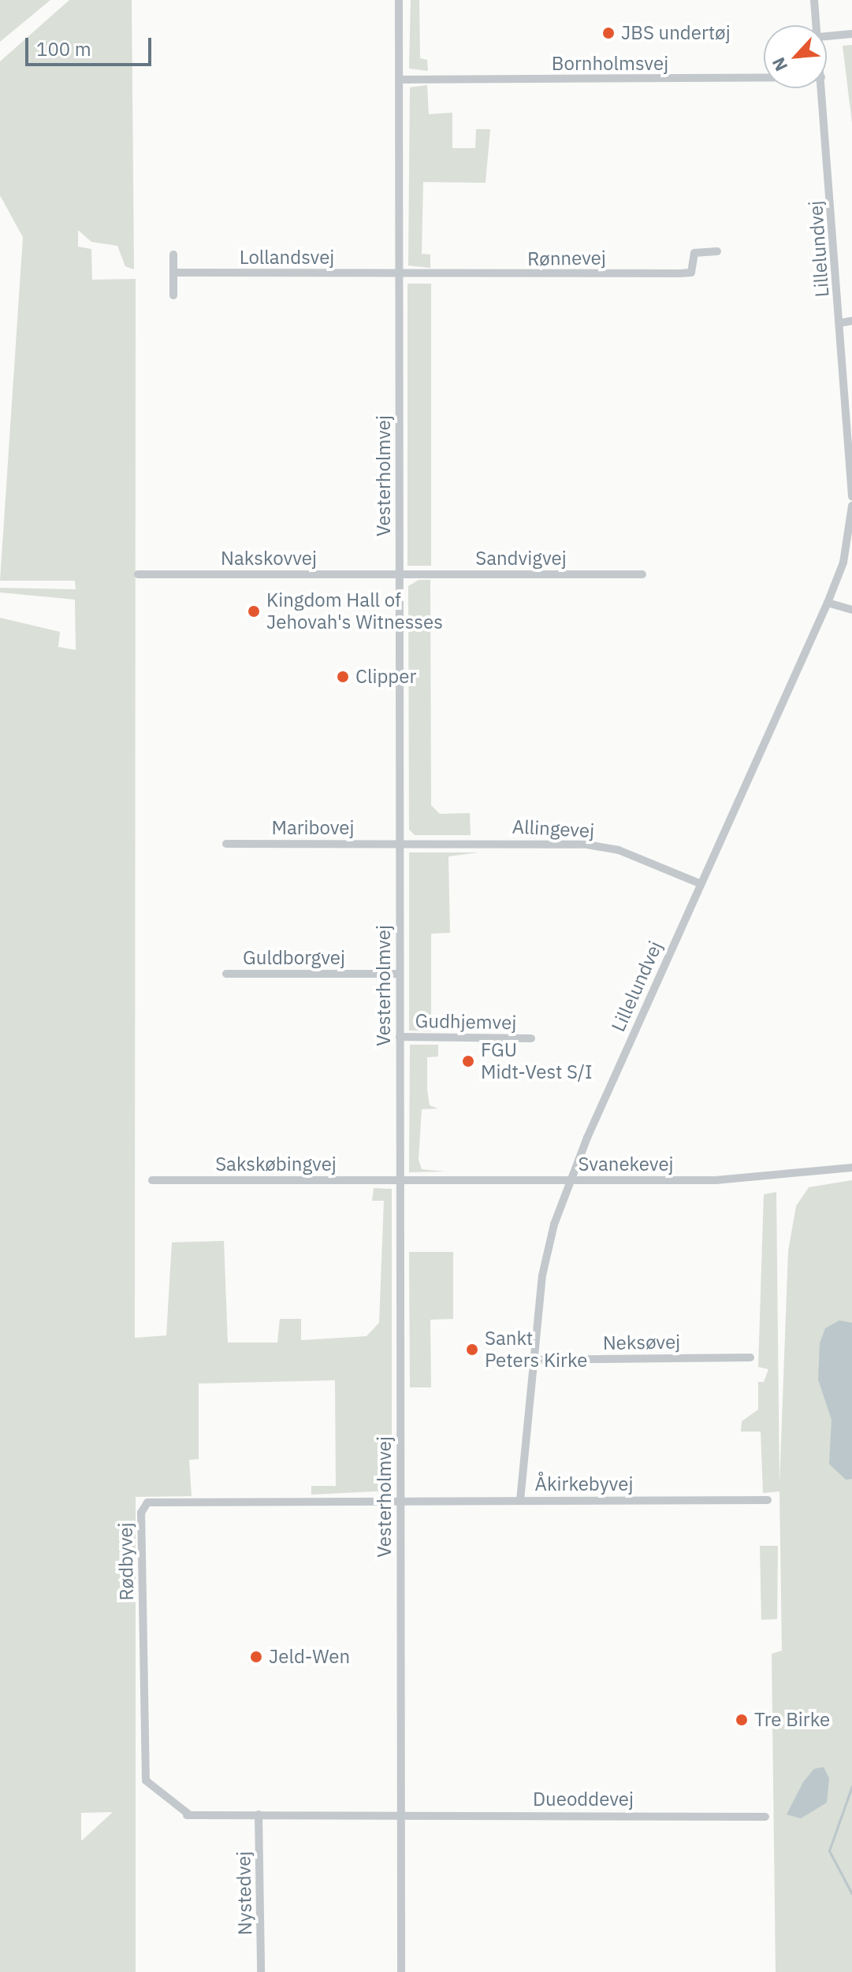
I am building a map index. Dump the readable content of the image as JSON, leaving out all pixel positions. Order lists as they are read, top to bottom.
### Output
{
  "streets": {
    "street": [
      "Bornholmsvej",
      "Lillelundvej",
      "Lollandsvej",
      "Rønnevej",
      "Vesterholmvej",
      "Nakskovvej",
      "Sandvigvej",
      "Maribovej",
      "Allingevej",
      "Guldborgvej",
      "Gudhjemvej",
      "Sakskøbingvej",
      "Svanekevej",
      "Neksøvej",
      "Åkirkebyvej",
      "Rødbyvej",
      "Dueoddevej",
      "Nystedvej"
    ]
  },
  "crossings": [
    ["Bornholmsvej", "Vesterholmvej"],
    ["Lillelundvej", "Allingevej"],
    ["Lillelundvej", "Svanekevej"],
    ["Lillelundvej", "Neksøvej"],
    ["Lillelundvej", "Åkirkebyvej"],
    ["Lollandsvej", "Rønnevej"],
    ["Lollandsvej", "Vesterholmvej"],
    ["Rønnevej", "Vesterholmvej"],
    ["Vesterholmvej", "Nakskovvej"],
    ["Vesterholmvej", "Sandvigvej"],
    ["Vesterholmvej", "Maribovej"],
    ["Vesterholmvej", "Allingevej"],
    ["Vesterholmvej", "Guldborgvej"],
    ["Vesterholmvej", "Gudhjemvej"],
    ["Vesterholmvej", "Sakskøbingvej"],
    ["Vesterholmvej", "Svanekevej"],
    ["Vesterholmvej", "Åkirkebyvej"],
    ["Vesterholmvej", "Rødbyvej"],
    ["Vesterholmvej", "Dueoddevej"],
    ["Nakskovvej", "Sandvigvej"],
    ["Maribovej", "Allingevej"],
    ["Sakskøbingvej", "Svanekevej"],
    ["Åkirkebyvej", "Rødbyvej"],
    ["Rødbyvej", "Nystedvej"]
  ],
  "places": [
    "JBS undertøj",
    "Kingdom Hall of Jehovah's Witnesses",
    "Clipper",
    "FGU Midt-Vest S/I",
    "Sankt Peters Kirke",
    "Jeld-Wen",
    "Tre Birke"
  ],
  "scale_bar": "100 m",
  "north": "bottom left"
}
